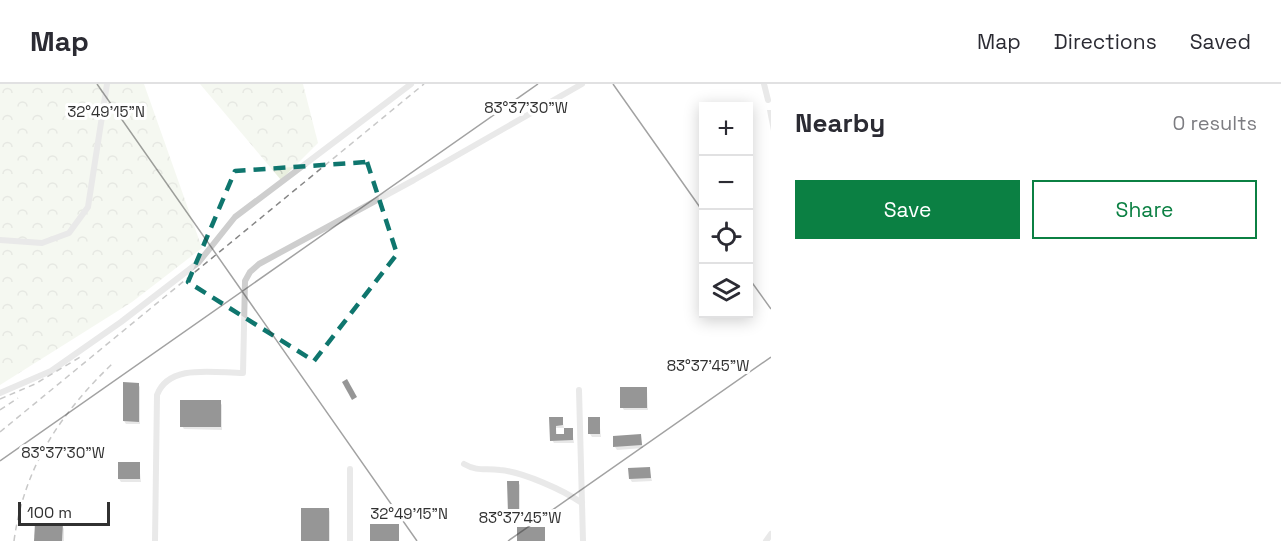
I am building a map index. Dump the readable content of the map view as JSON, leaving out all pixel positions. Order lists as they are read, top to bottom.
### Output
{
  "scale_bar": "100 m",
  "page": {
    "header": "Map",
    "nav": ["Map", "Directions", "Saved"],
    "heading": ["Nearby", "0 results"],
    "map_buttons": ["+", "−"],
    "buttons": ["Save", "Share"],
    "scale": "100 m"
  },
  "coordinates": ["83°37'30\"W", "32°49'15\"N", "83°37'45\"W"]
}
